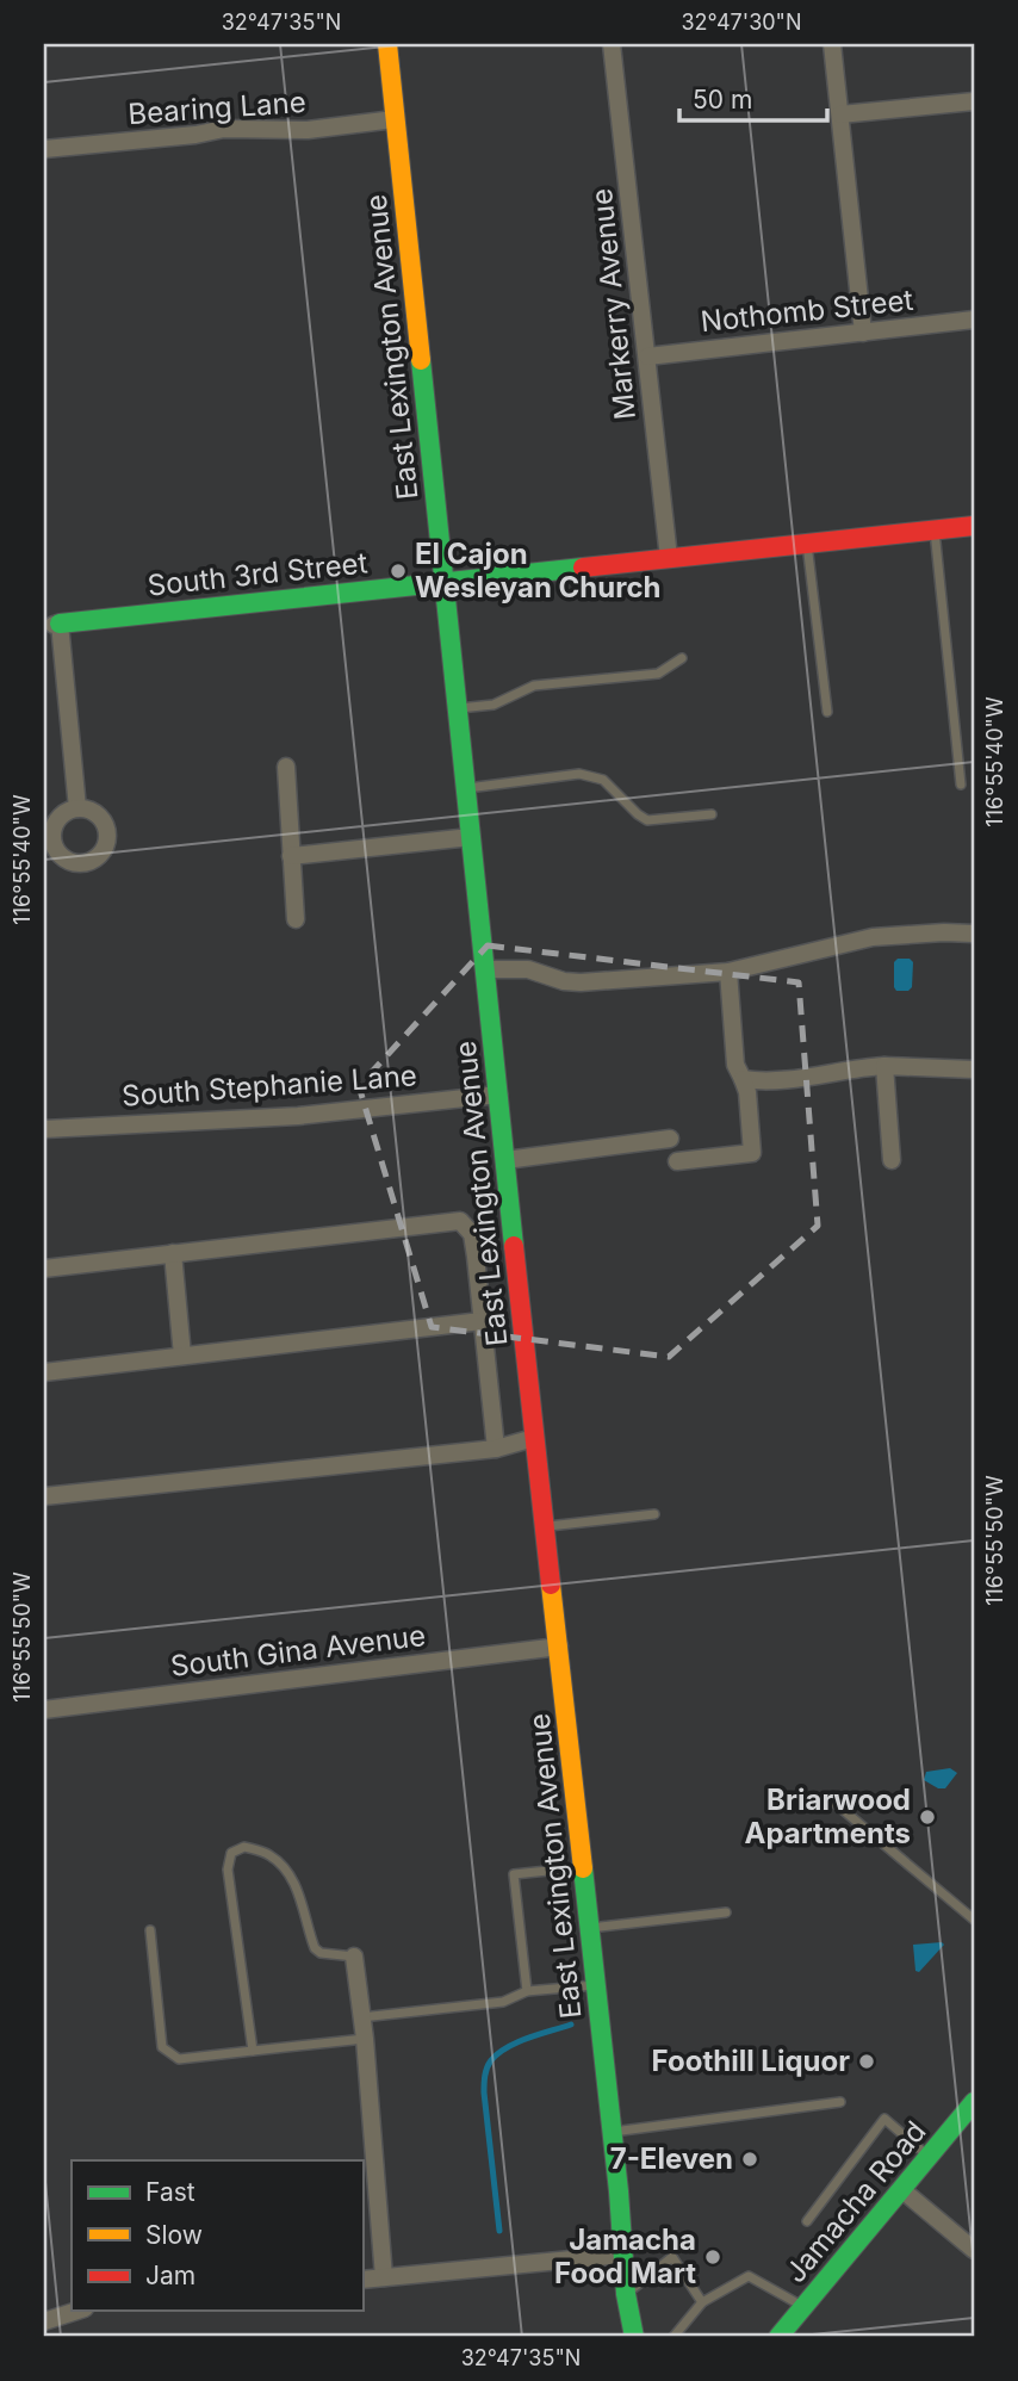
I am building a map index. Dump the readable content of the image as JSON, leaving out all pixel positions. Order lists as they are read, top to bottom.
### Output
{
  "streets": {
    "street": [
      "Bearing Lane",
      "Markerry Avenue",
      "Nothomb Street",
      "East Lexington Avenue",
      "South 3rd Street",
      "South Stephanie Lane",
      "South Gina Avenue",
      "Jamacha Road"
    ]
  },
  "crossings": [
    ["Bearing Lane", "East Lexington Avenue"],
    ["Markerry Avenue", "Nothomb Street"],
    ["Markerry Avenue", "South 3rd Street"],
    ["East Lexington Avenue", "South 3rd Street"],
    ["East Lexington Avenue", "South Stephanie Lane"],
    ["East Lexington Avenue", "South Gina Avenue"]
  ],
  "places": [
    "El Cajon Wesleyan Church",
    "Briarwood Apartments",
    "Foothill Liquor",
    "7-Eleven",
    "Jamacha Food Mart"
  ],
  "legend": ["Fast", "Slow", "Jam"],
  "scale_bar": "50 m",
  "coordinates": [
    "32°47'35\"N",
    "32°47'30\"N",
    "116°55'40\"W",
    "116°55'50\"W"
  ]
}
